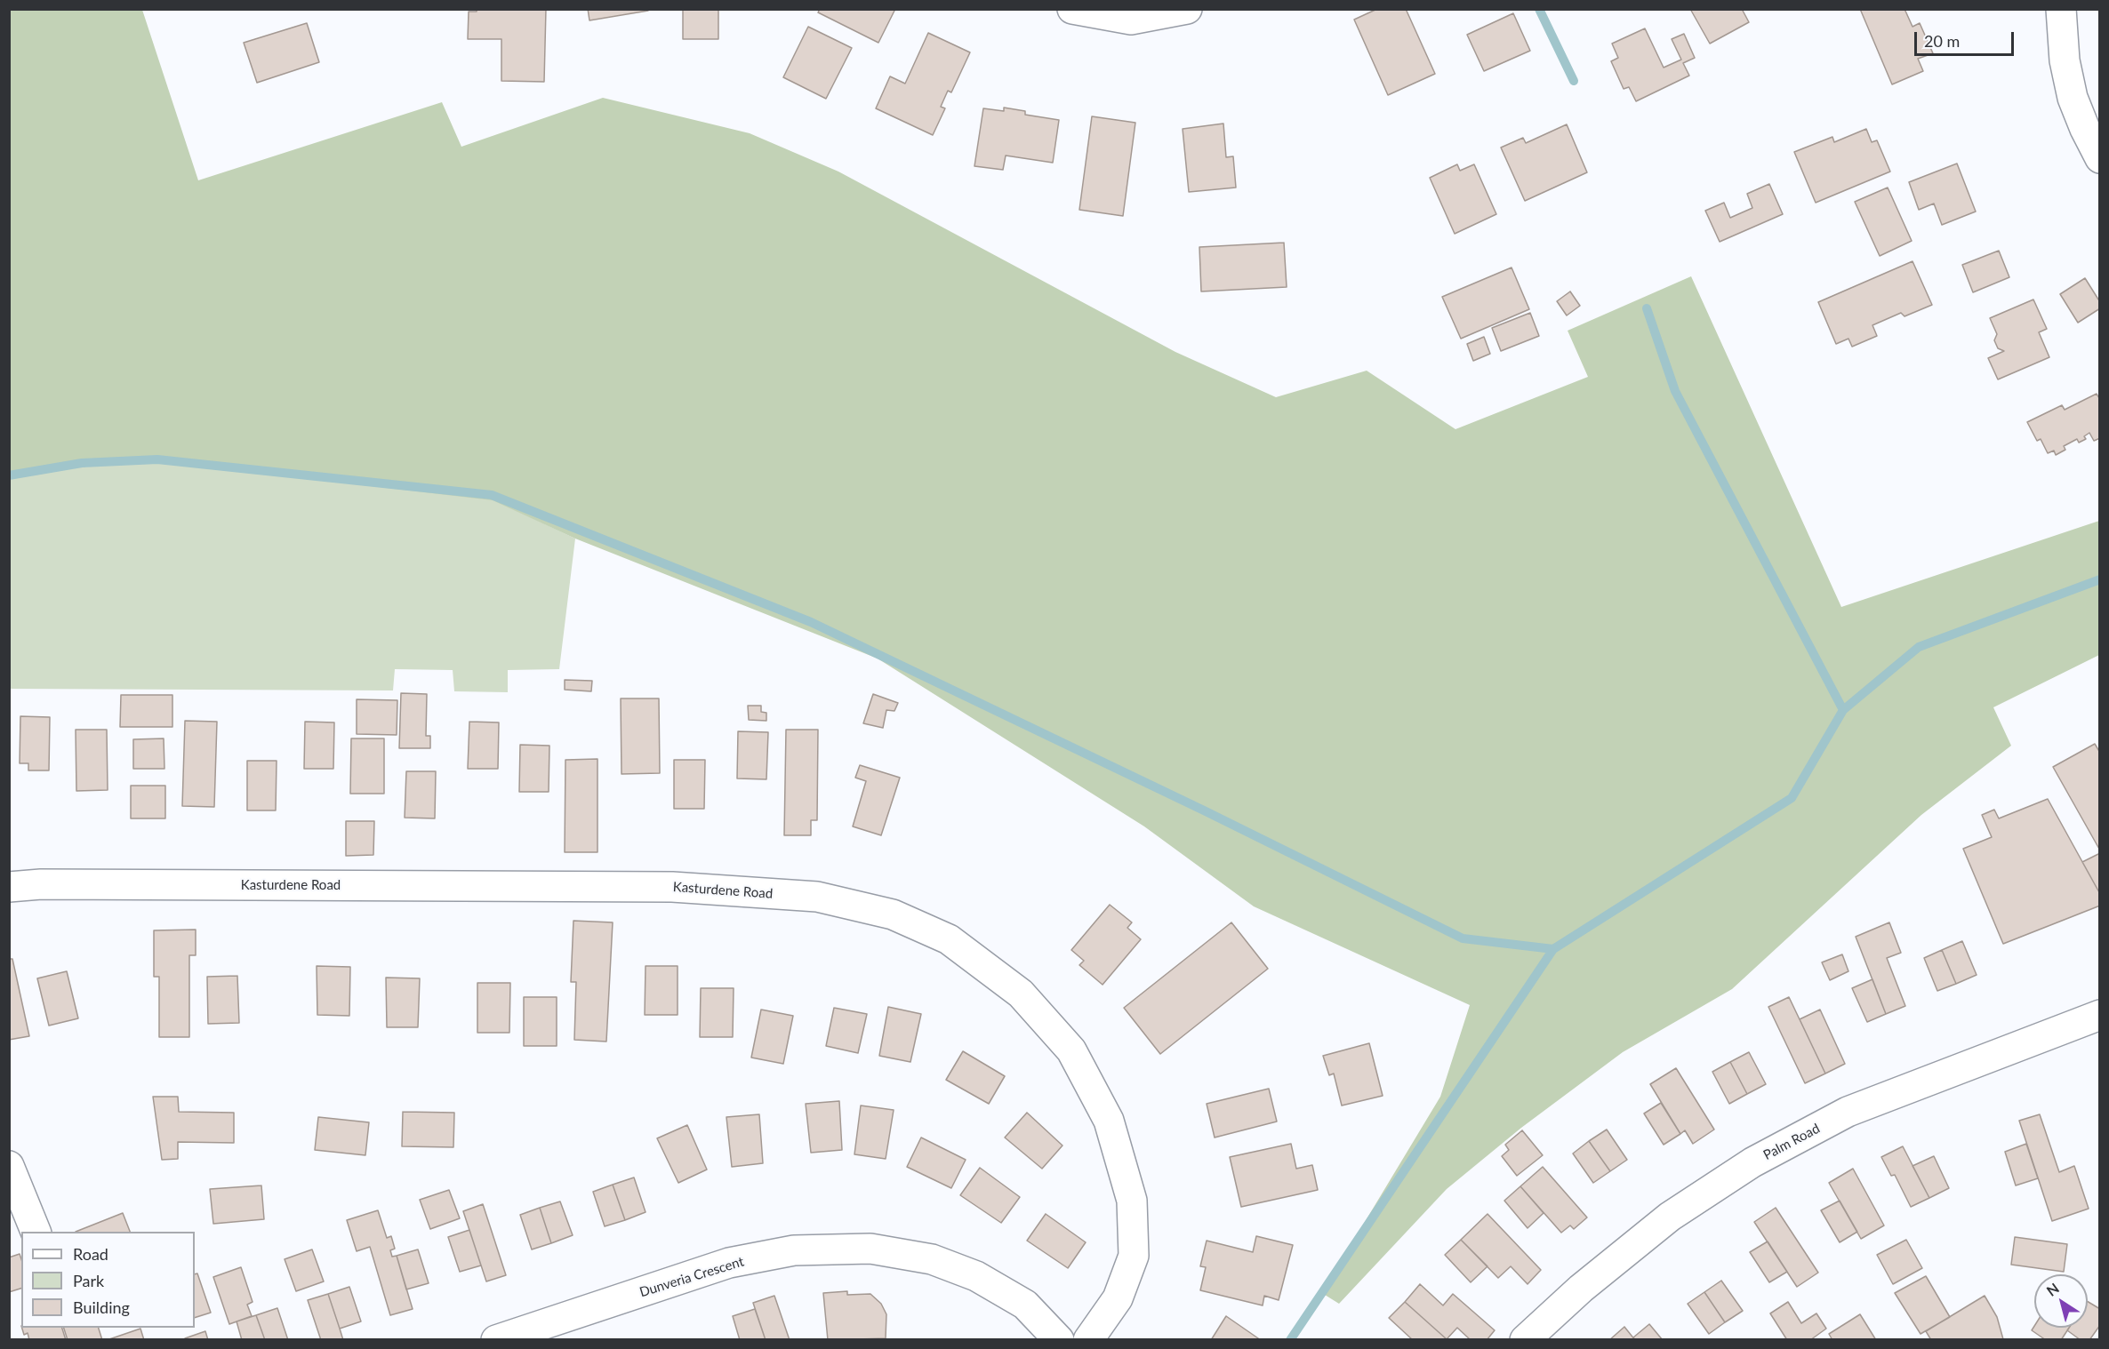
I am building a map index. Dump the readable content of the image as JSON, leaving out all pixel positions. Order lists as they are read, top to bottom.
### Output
{
  "streets": {
    "street": ["Kasturdene Road", "Palm Road", "Dunveria Crescent"]
  },
  "legend": ["Road", "Park", "Building"],
  "scale_bar": "20 m",
  "north": "top left"
}
